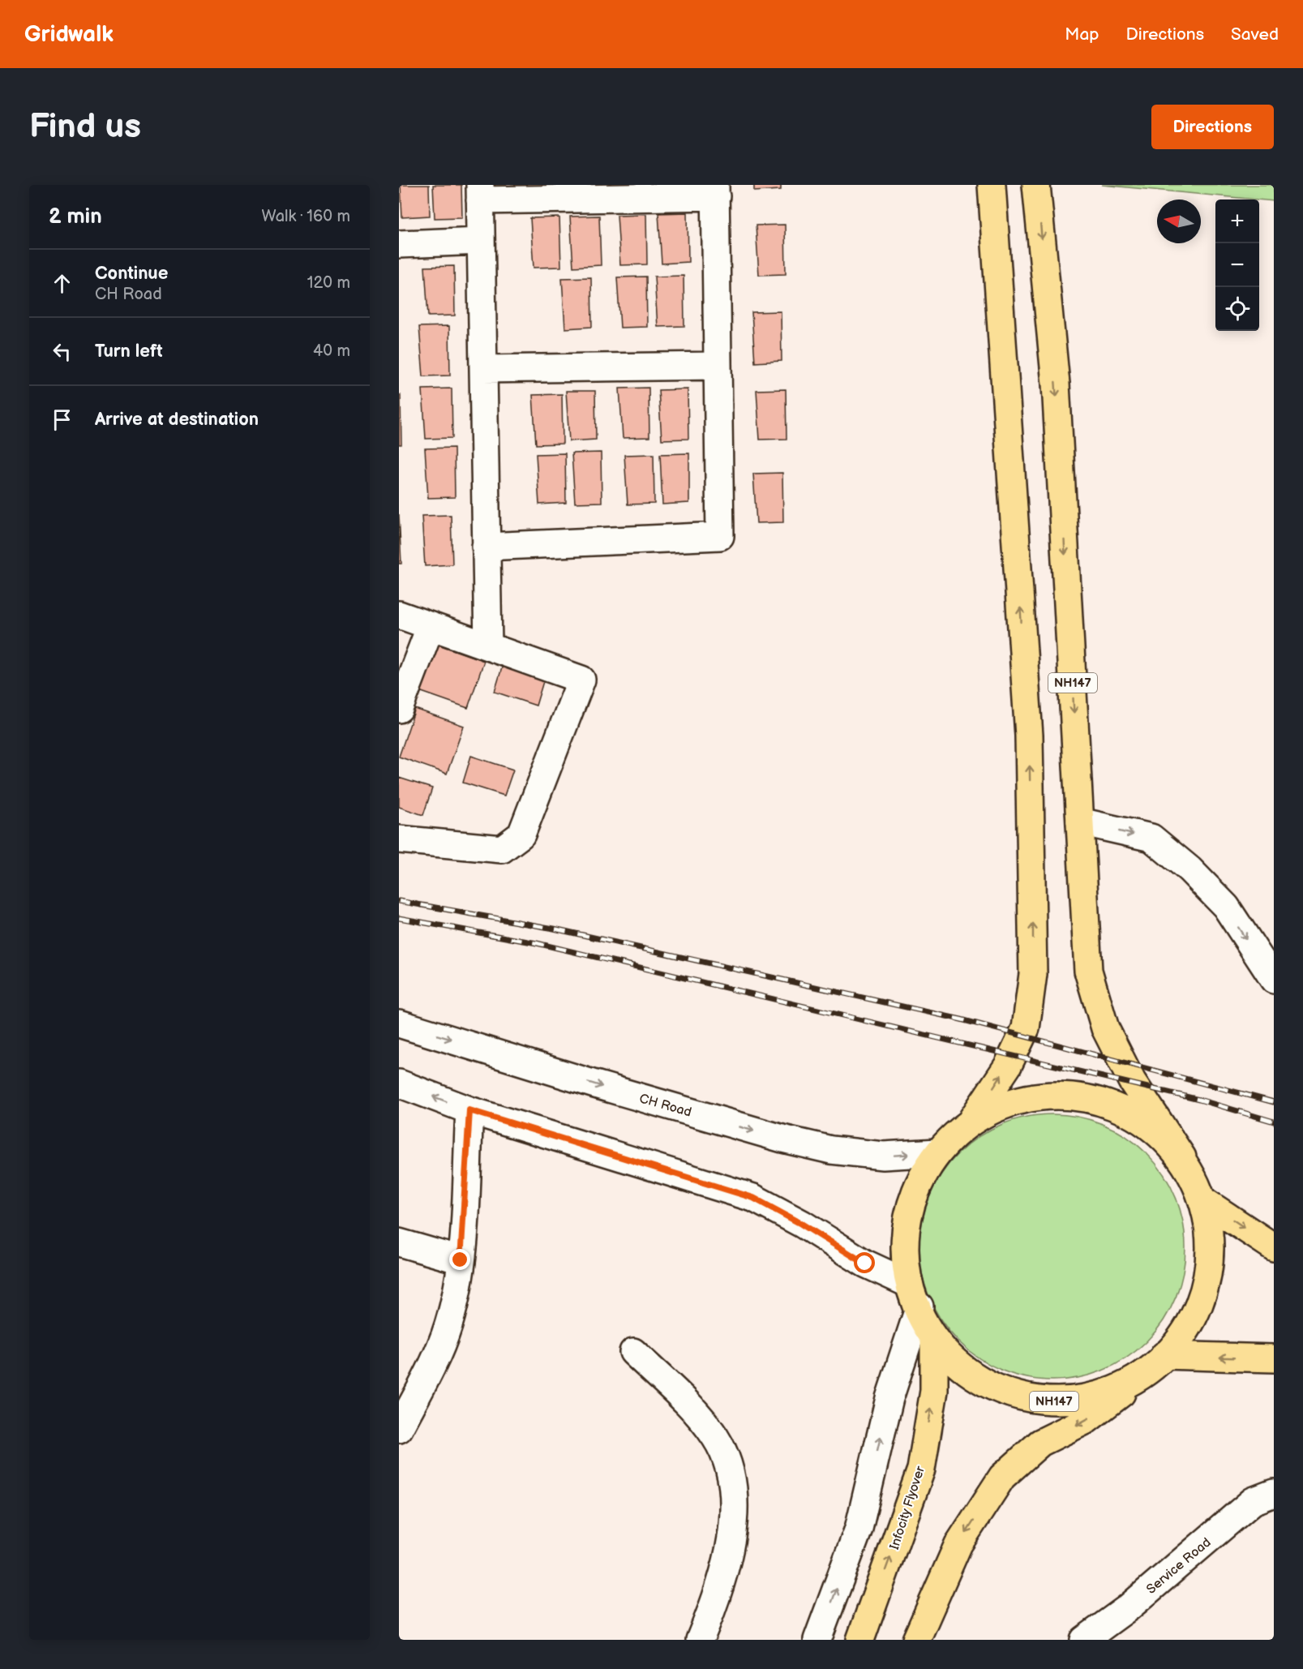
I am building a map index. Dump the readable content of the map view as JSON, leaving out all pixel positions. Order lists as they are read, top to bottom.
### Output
{
  "streets": {
    "main road": ["NH147", "Infocity Flyover"],
    "street": ["CH Road", "Service Road"]
  },
  "crossings": [
    ["NH147", "CH Road"],
    ["NH147", "Infocity Flyover"]
  ],
  "one_way": ["Infocity Flyover"],
  "north": "left",
  "page": {
    "header": "Gridwalk",
    "nav": ["Map", "Directions", "Saved"],
    "buttons": "Directions",
    "title": "Find us",
    "heading": ["2 min", "Walk · 160 m"],
    "map_buttons": ["+", "−"],
    "list": [
      ["Continue", "CH Road", "120 m"],
      ["Turn left", "40 m"],
      "Arrive at destination"
    ]
  }
}
